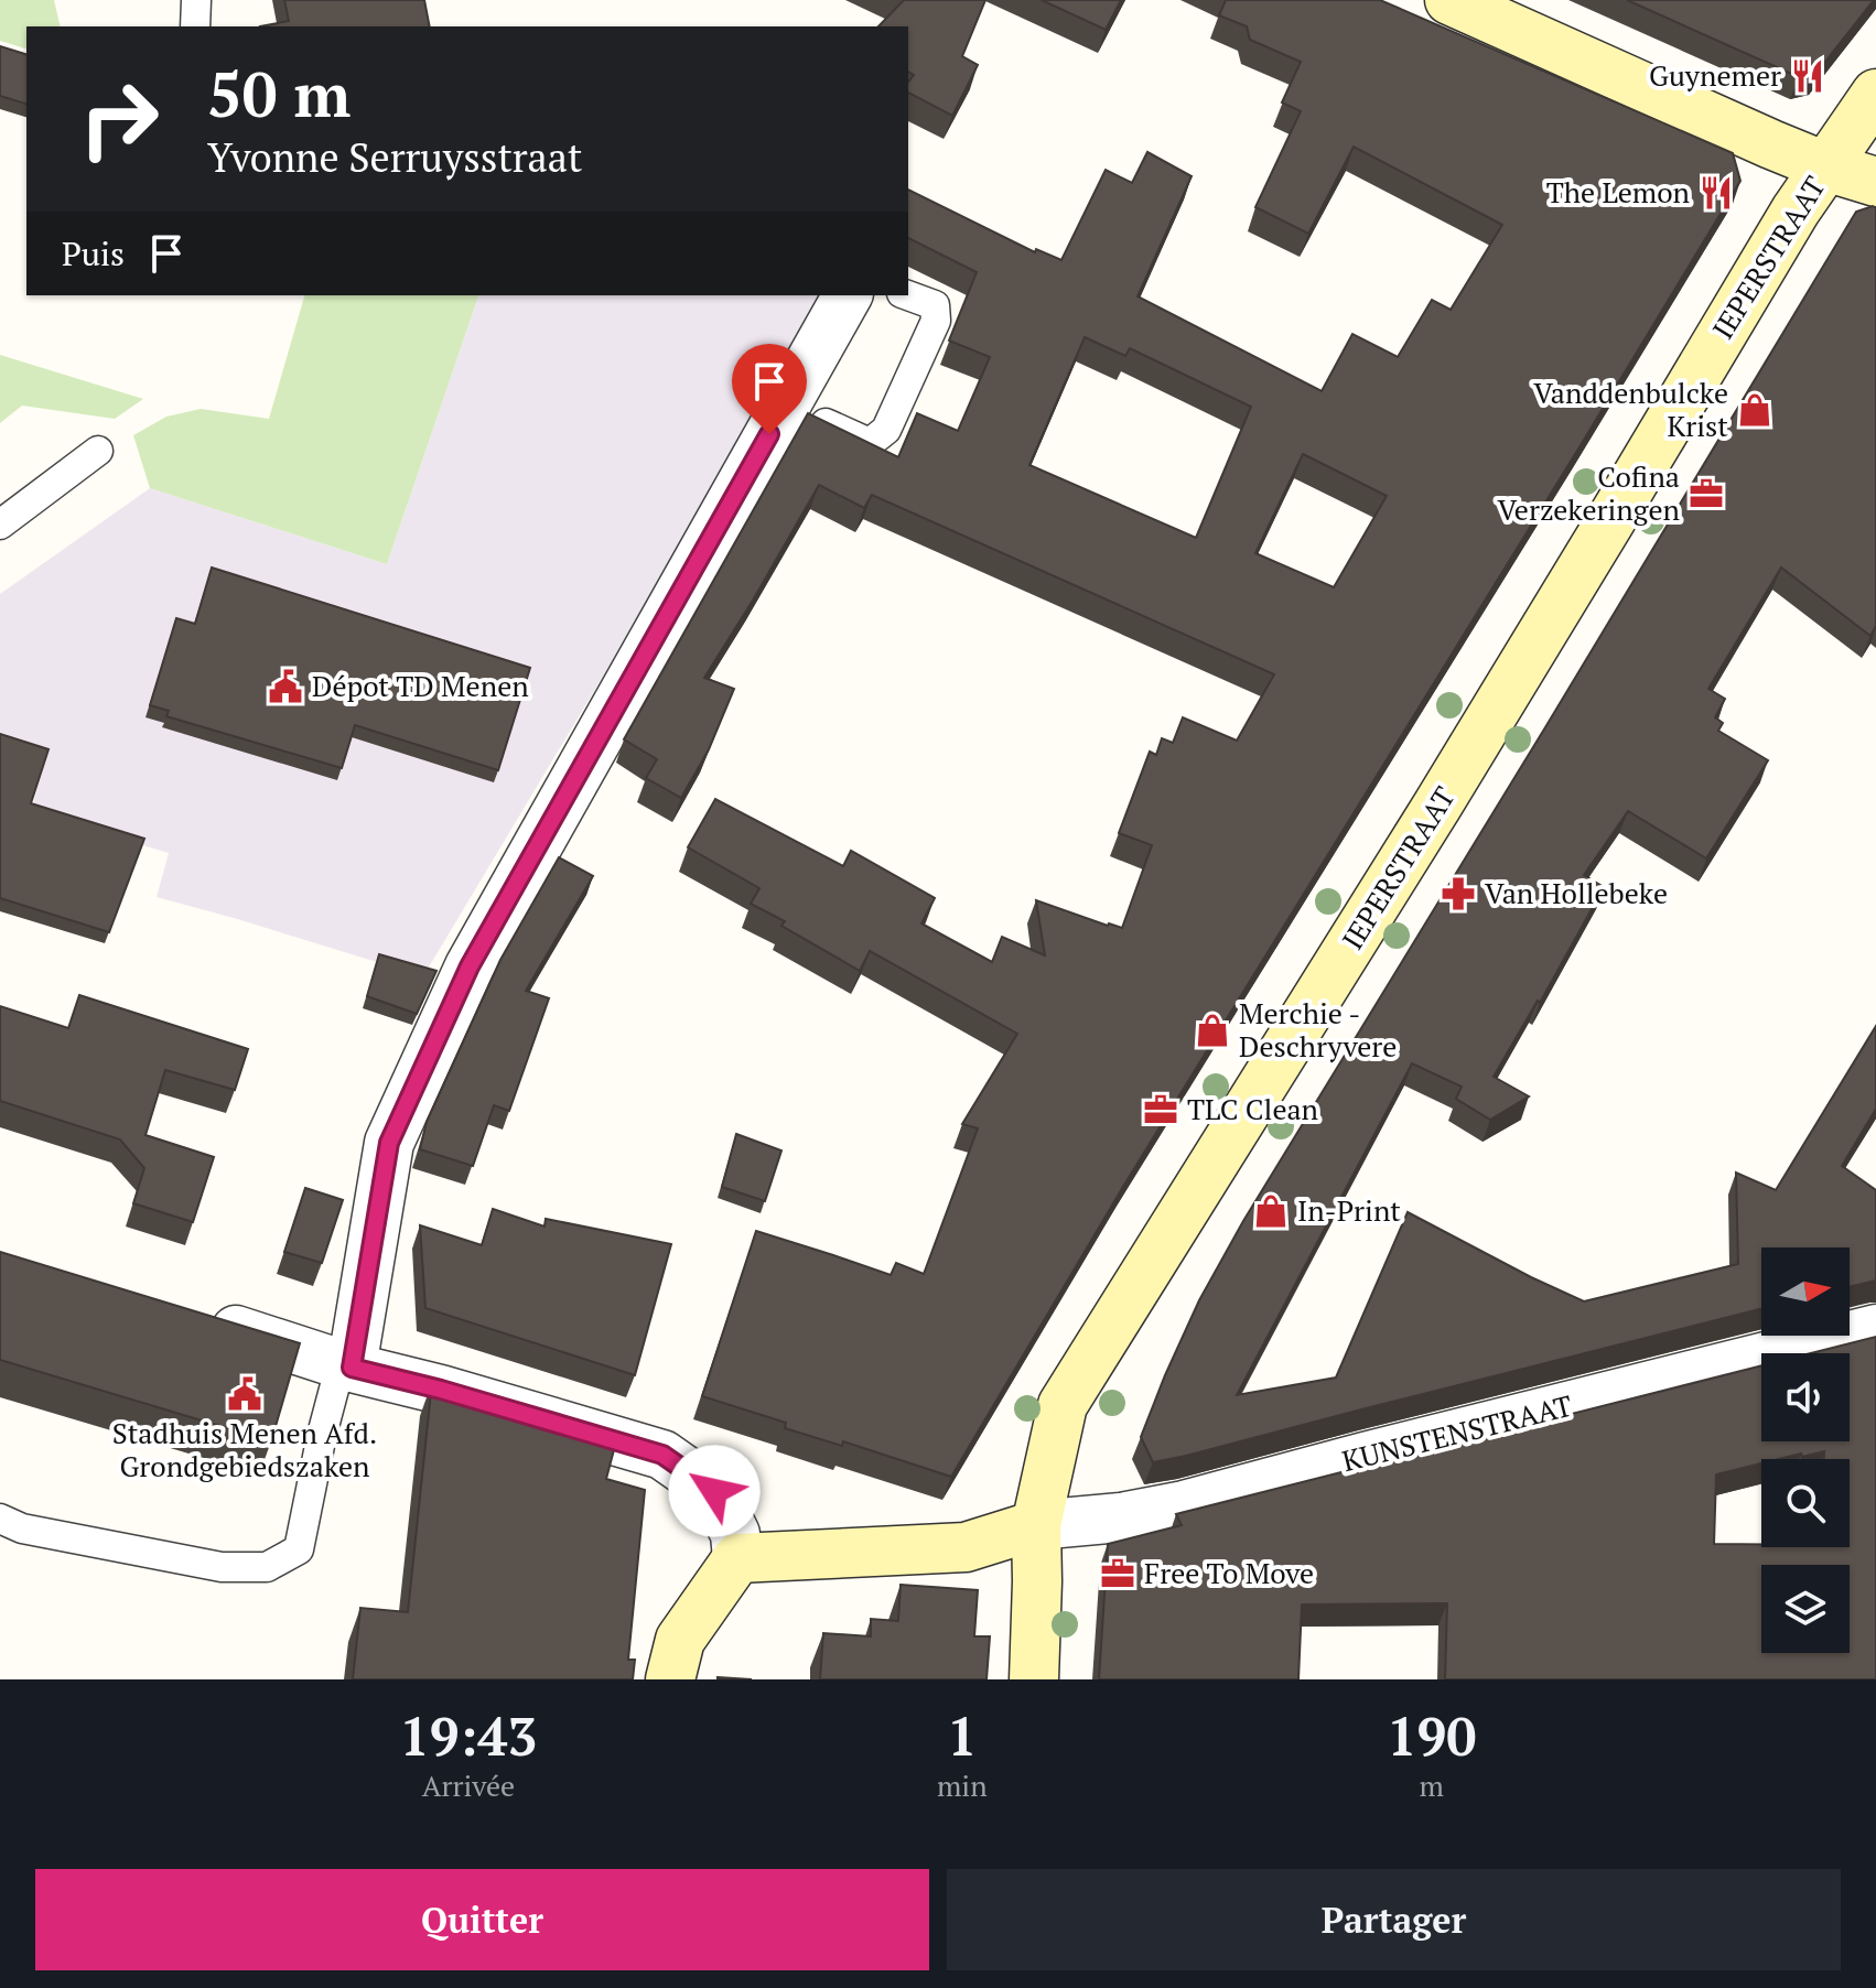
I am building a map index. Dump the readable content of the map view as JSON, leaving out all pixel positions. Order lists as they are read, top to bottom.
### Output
{
  "streets": {
    "street": ["IEPERSTRAAT", "KUNSTENSTRAAT"]
  },
  "crossings": [
    ["IEPERSTRAAT", "KUNSTENSTRAAT"]
  ],
  "places": {
    "restaurant": ["Guynemer", "The Lemon"],
    "shop": ["Vanddenbulcke Krist", "Merchie - Deschryvere", "In-Print"],
    "office": ["Cofina Verzekeringen", "TLC Clean", "Free To Move"],
    "public building": ["Dépot TD Menen", "Stadhuis Menen Afd. Grondgebiedszaken"],
    "pharmacy": ["Van Hollebeke"]
  },
  "north": "right",
  "page": {
    "turn": ["50 m", "Yvonne Serruysstraat"],
    "then": "Puis",
    "eta": [
      "19:43",
      "Arrivée",
      "1",
      "min",
      "190",
      "m"
    ],
    "buttons": ["Quitter", "Partager"]
  }
}
